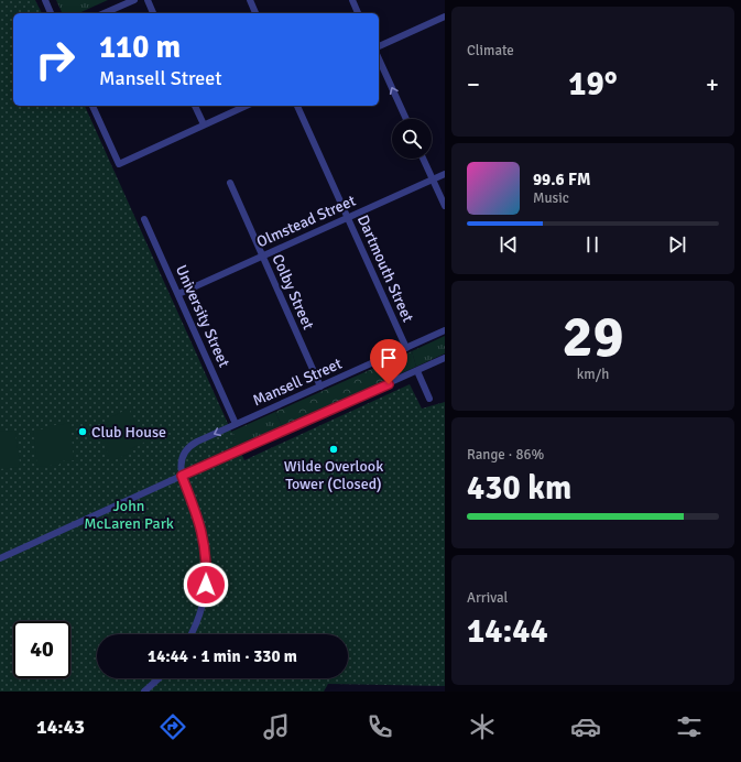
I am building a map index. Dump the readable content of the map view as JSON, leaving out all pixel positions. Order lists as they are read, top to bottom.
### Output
{
  "streets": {
    "street": [
      "Olmstead Street",
      "Dartmouth Street",
      "Colby Street",
      "University Street",
      "Mansell Street"
    ]
  },
  "crossings": [
    ["Olmstead Street", "Dartmouth Street"],
    ["Olmstead Street", "Colby Street"],
    ["Olmstead Street", "University Street"],
    ["Dartmouth Street", "Mansell Street"],
    ["Colby Street", "Mansell Street"],
    ["University Street", "Mansell Street"]
  ],
  "parks": ["John McLaren Park"],
  "places": ["Club House", "Wilde Overlook Tower (Closed)"],
  "page": {
    "tile": [
      "Climate",
      ["29", "km/h"],
      ["Range · 86%", "430 km"],
      ["Arrival", "14:44"]
    ],
    "turn": ["110 m", "Mansell Street"],
    "heat": ["−", "19°", "+"],
    "song": ["99.6 FM", "Music"],
    "limit": "40",
    "trip": "14:44 · 1 min · 330 m",
    "tabs": "14:43"
  }
}
